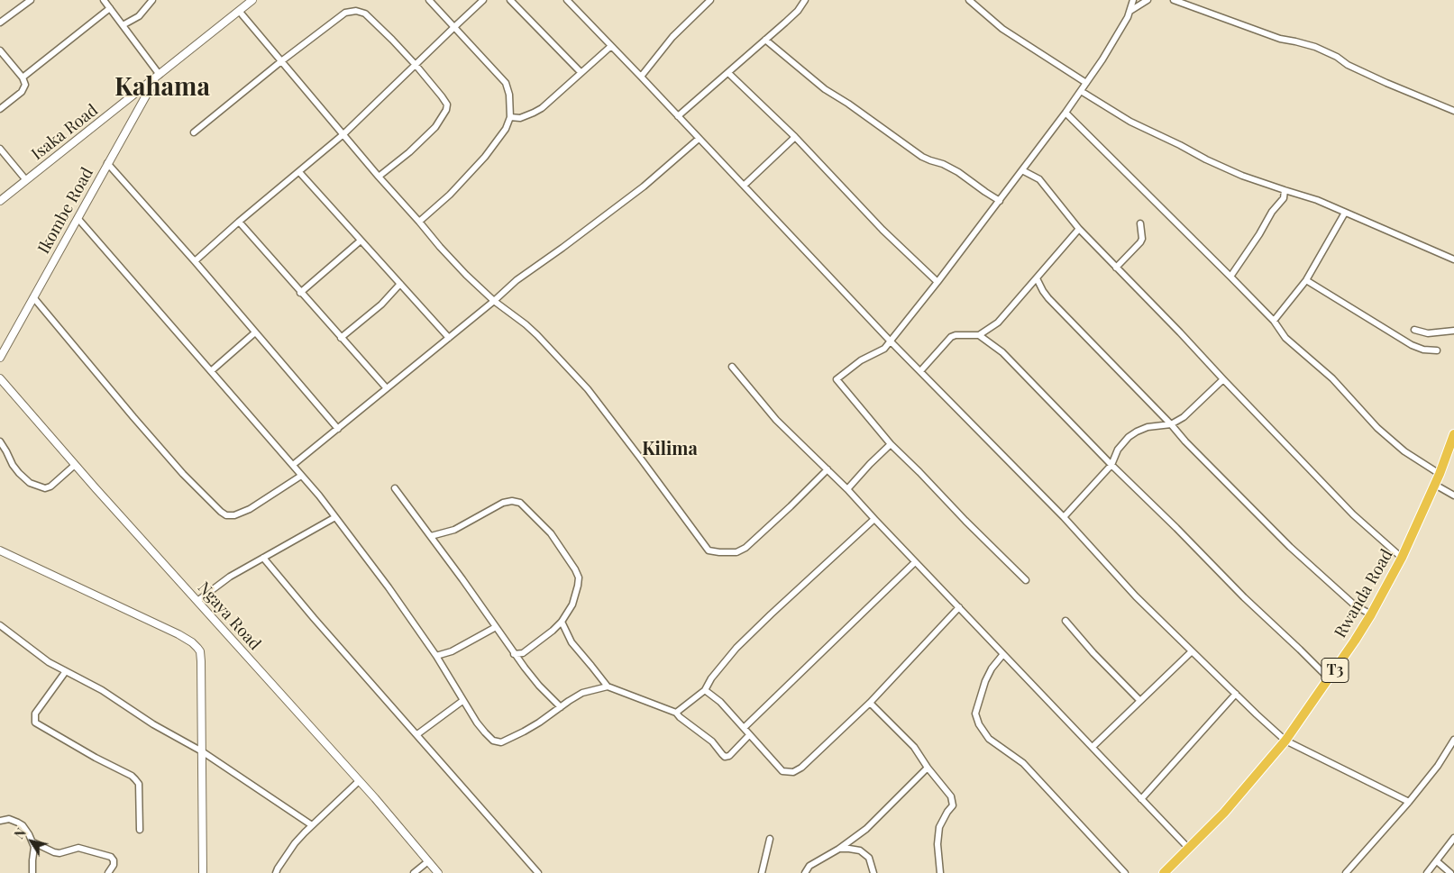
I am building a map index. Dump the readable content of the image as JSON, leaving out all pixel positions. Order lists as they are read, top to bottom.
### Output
{
  "streets": {
    "highway": ["Rwanda Road", "T3"],
    "street": ["Isaka Road", "Ikombe Road", "Ngaya Road"]
  },
  "crossings": [
    ["Isaka Road", "Ikombe Road"]
  ],
  "districts": ["Kahama", "Kilima"],
  "north": "top left"
}
